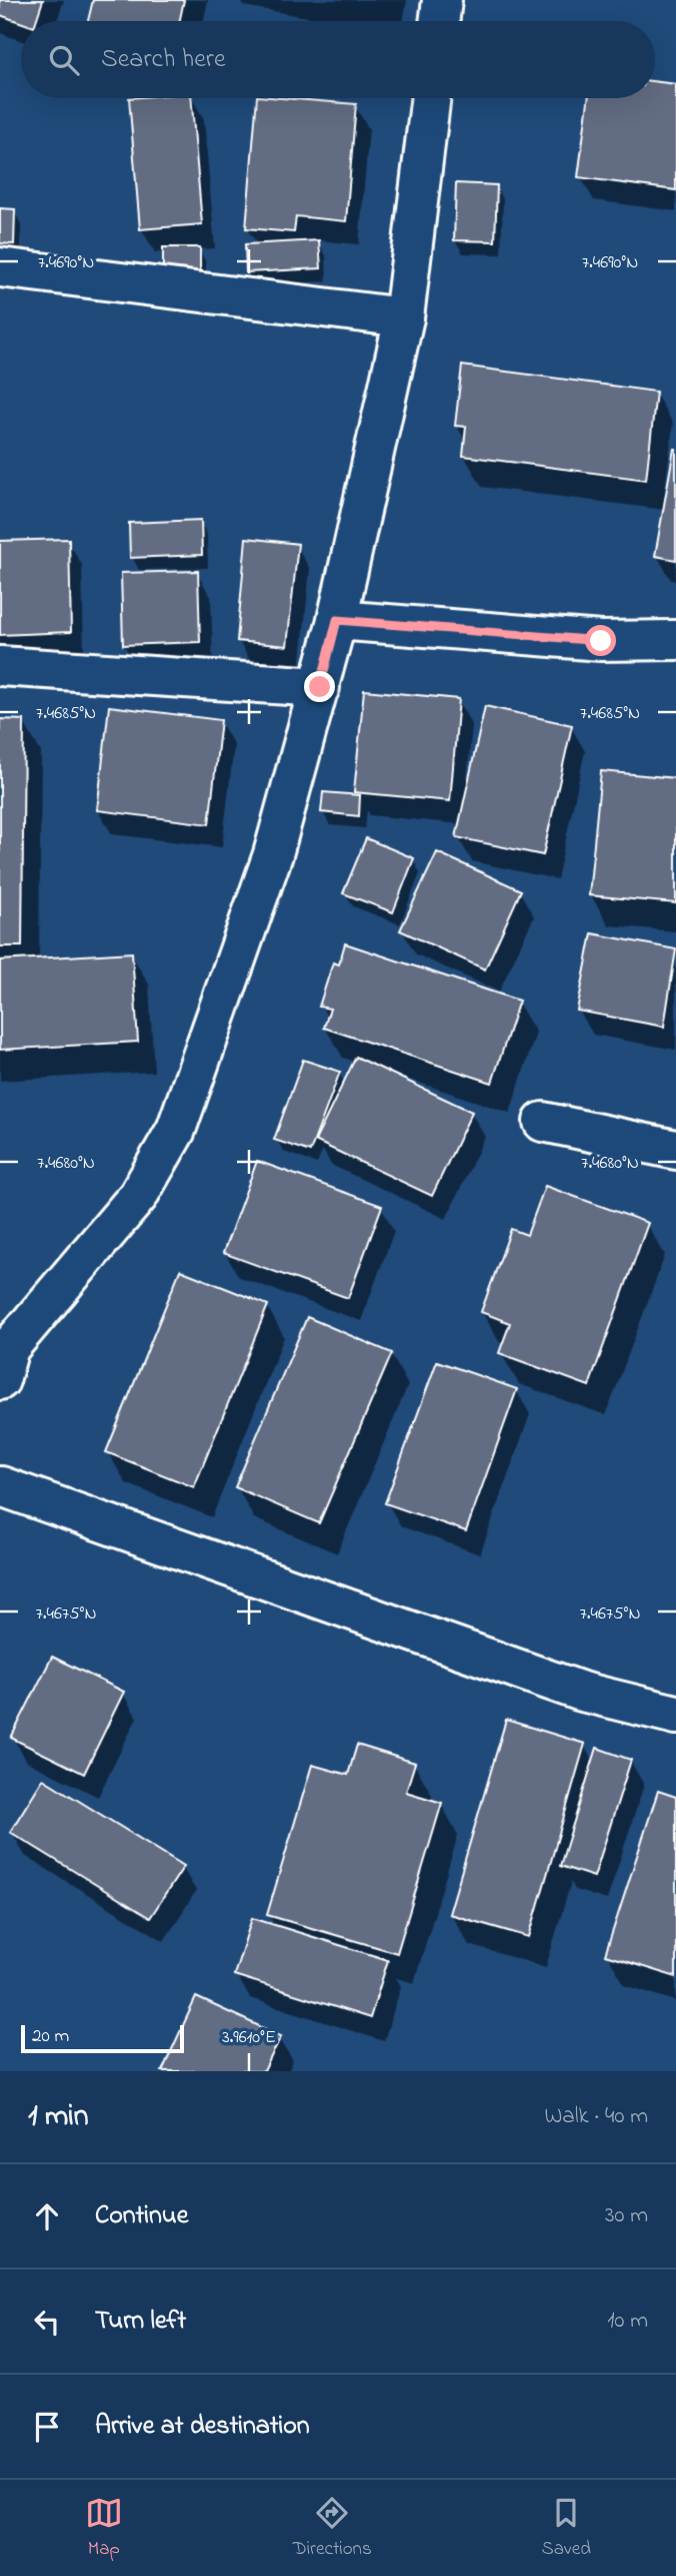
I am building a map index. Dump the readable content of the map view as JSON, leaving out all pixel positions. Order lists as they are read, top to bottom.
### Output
{
  "scale_bar": "20 m",
  "page": {
    "search": "Search here",
    "scale": "20 m",
    "heading": ["1 min", "Walk · 40 m"],
    "list": [
      ["Continue", "30 m"],
      ["Turn left", "10 m"],
      "Arrive at destination"
    ],
    "nav": ["Map", "Directions", "Saved"]
  },
  "coordinates": [
    "7.4690°N",
    "7.4685°N",
    "7.4680°N",
    "7.4675°N",
    "3.9610°E"
  ]
}
